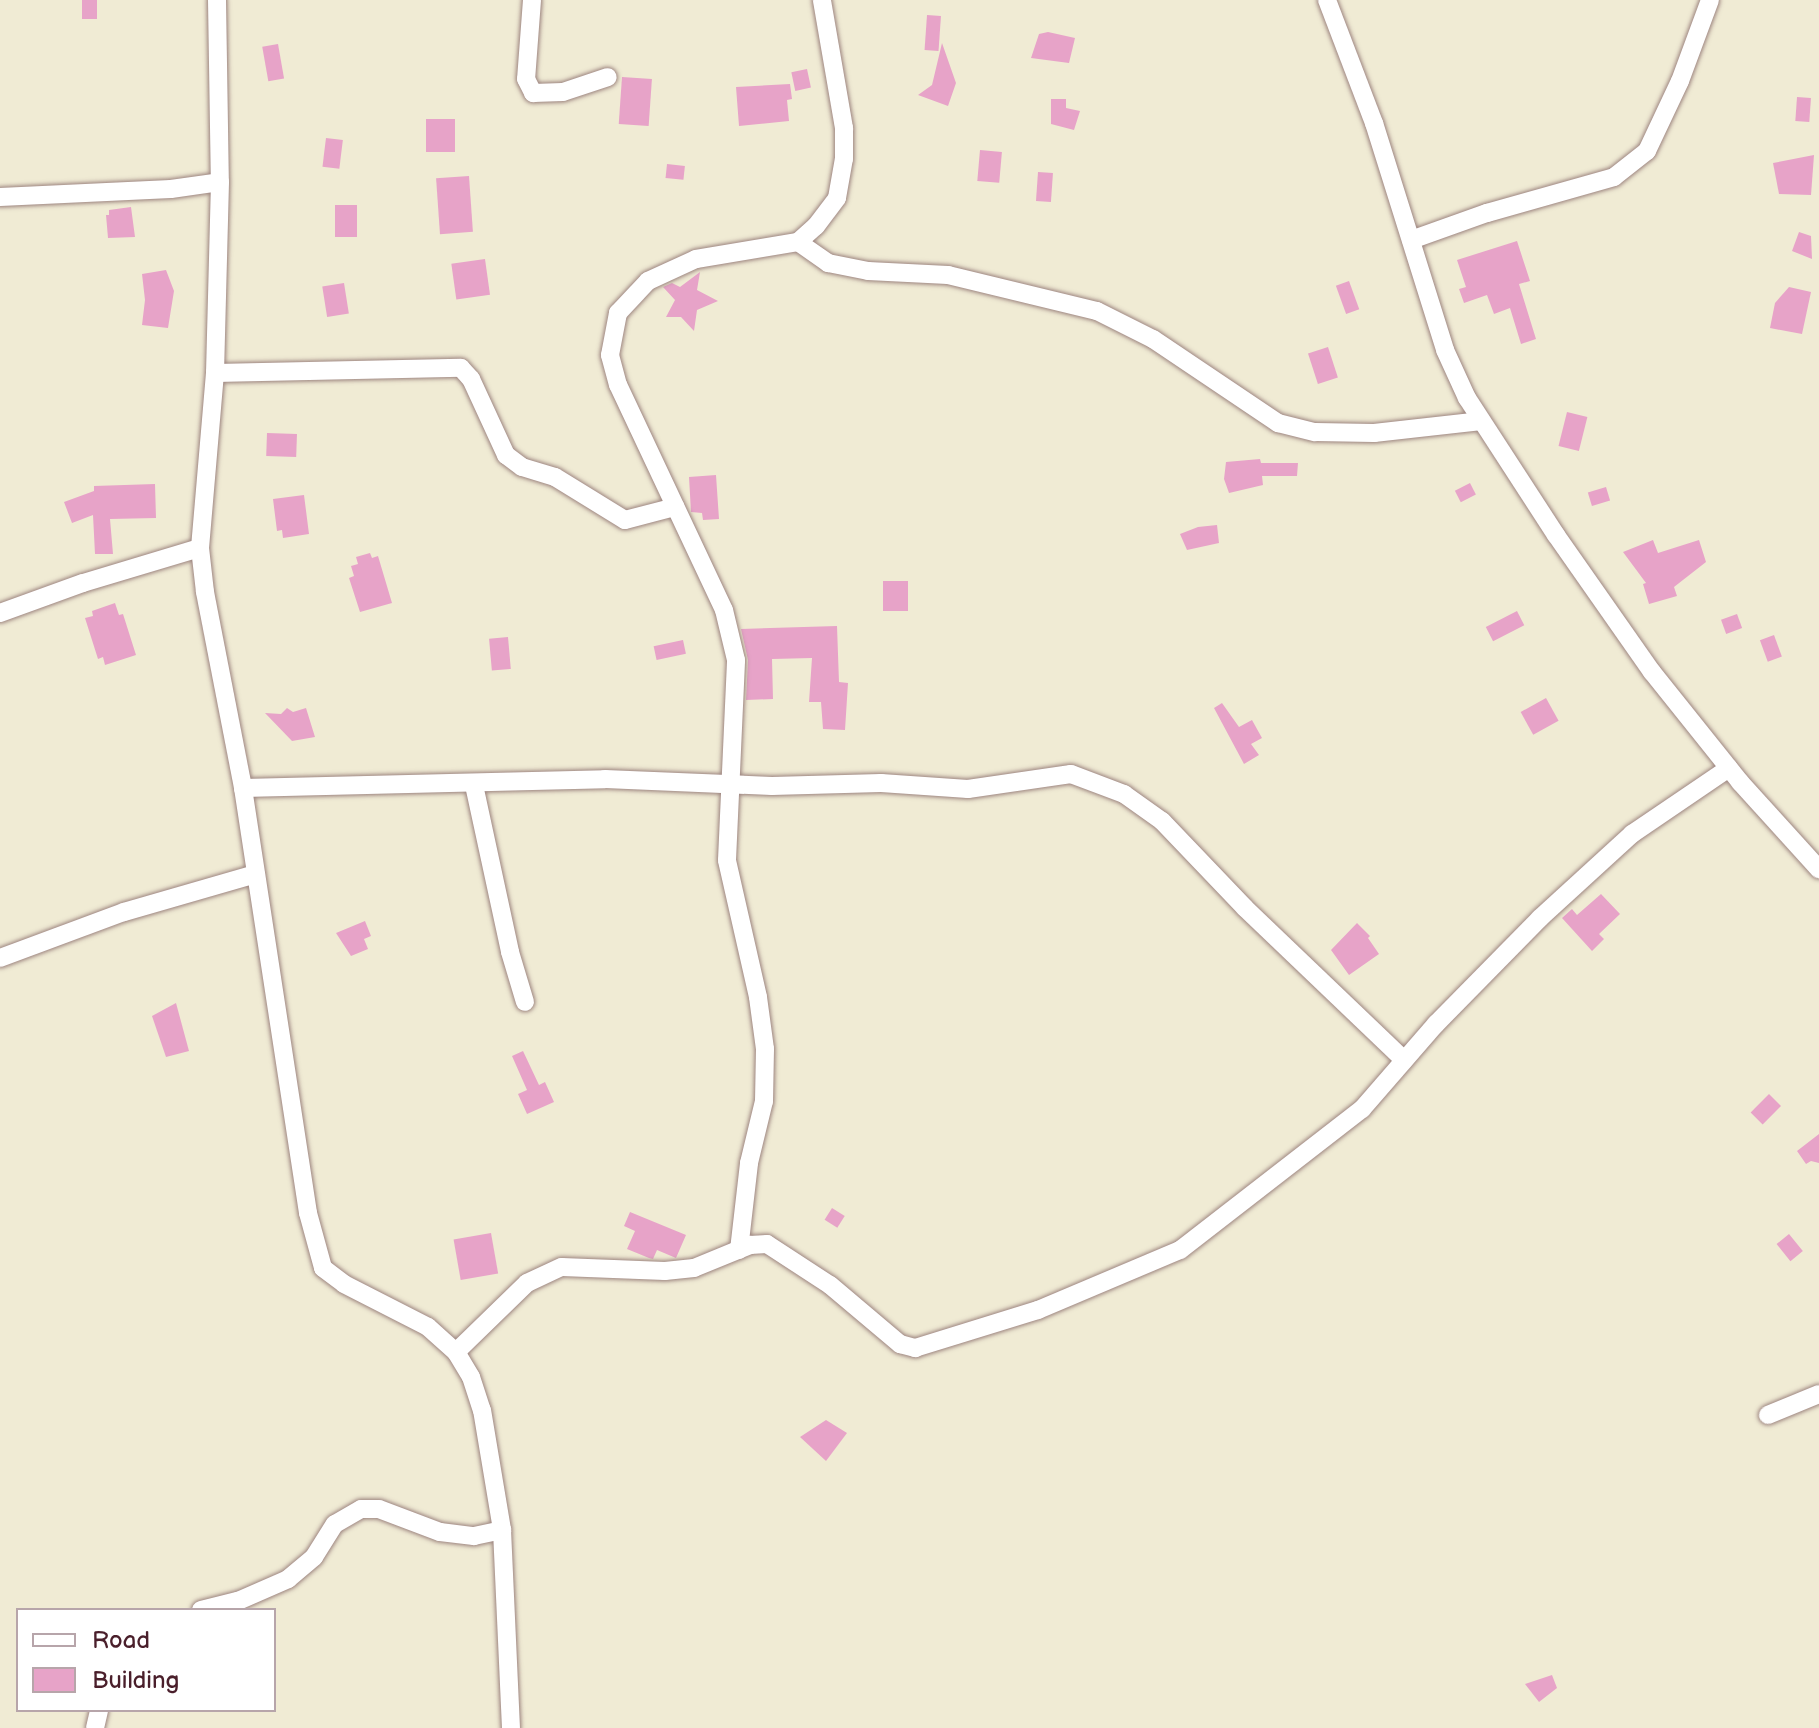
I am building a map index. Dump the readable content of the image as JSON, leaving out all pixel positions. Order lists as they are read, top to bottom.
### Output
{
  "legend": ["Road", "Building"]
}
